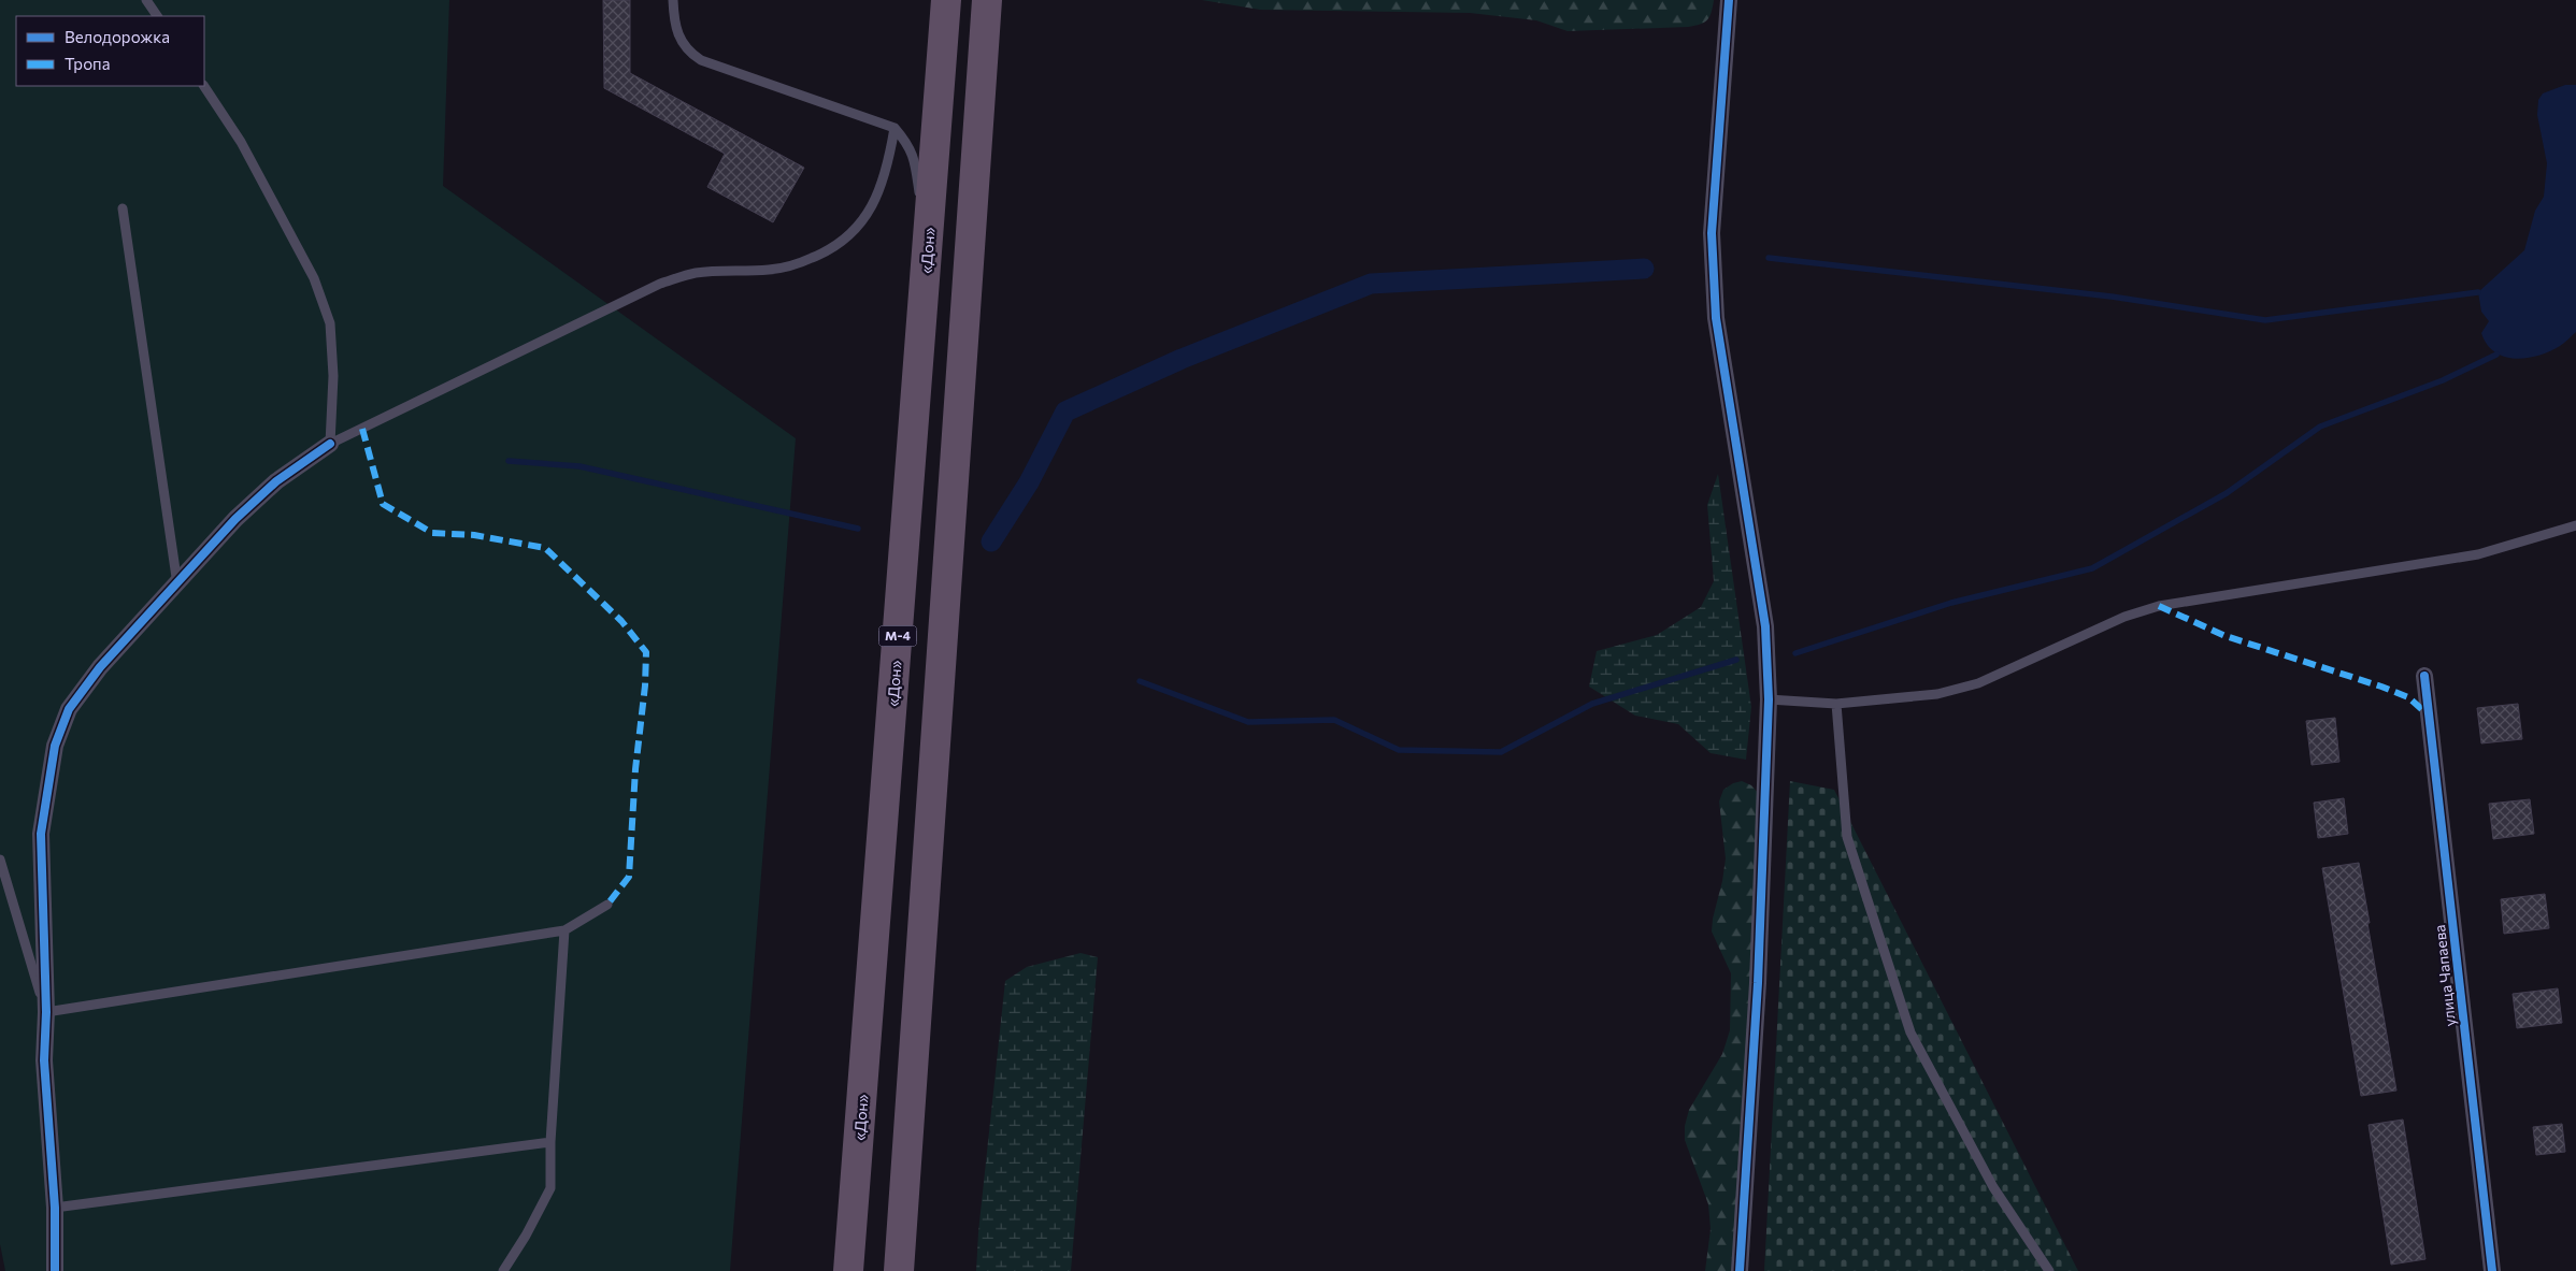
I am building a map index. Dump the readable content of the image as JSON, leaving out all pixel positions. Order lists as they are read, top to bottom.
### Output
{
  "streets": {
    "highway": ["«Дон»", "М-4"],
    "street": ["улица Чапаева"]
  },
  "legend": ["Велодорожка", "Тропа"]
}
